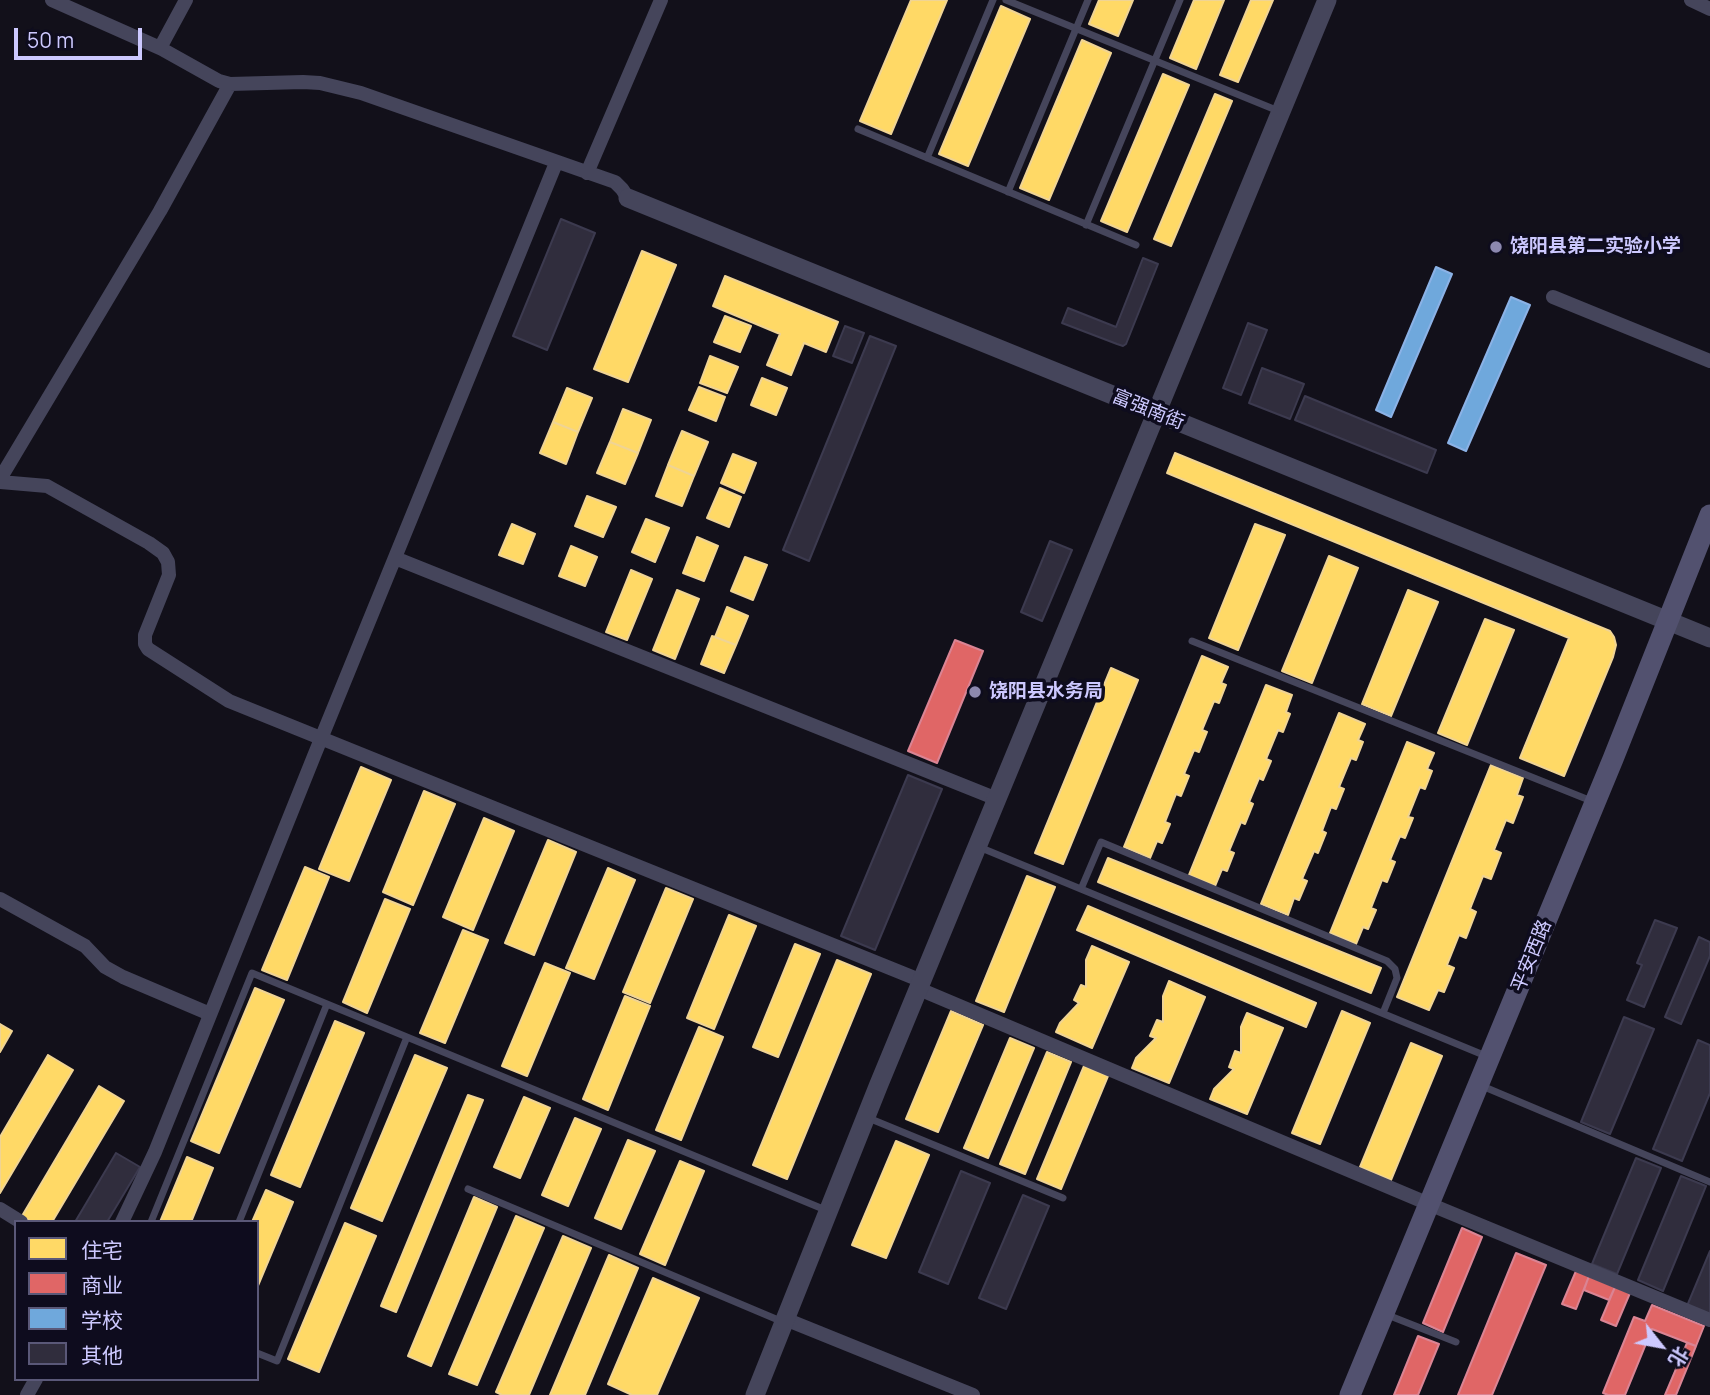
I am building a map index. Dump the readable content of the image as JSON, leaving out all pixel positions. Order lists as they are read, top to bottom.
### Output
{
  "streets": {
    "main road": ["平安西路"],
    "street": ["富强南街"]
  },
  "crossings": [
    ["富强南街", "平安西路"]
  ],
  "places": ["饶阳县第二实验小学", "饶阳县水务局"],
  "legend": [
    "住宅",
    "商业",
    "学校",
    "其他"
  ],
  "scale_bar": "50 m",
  "north": "bottom right"
}
